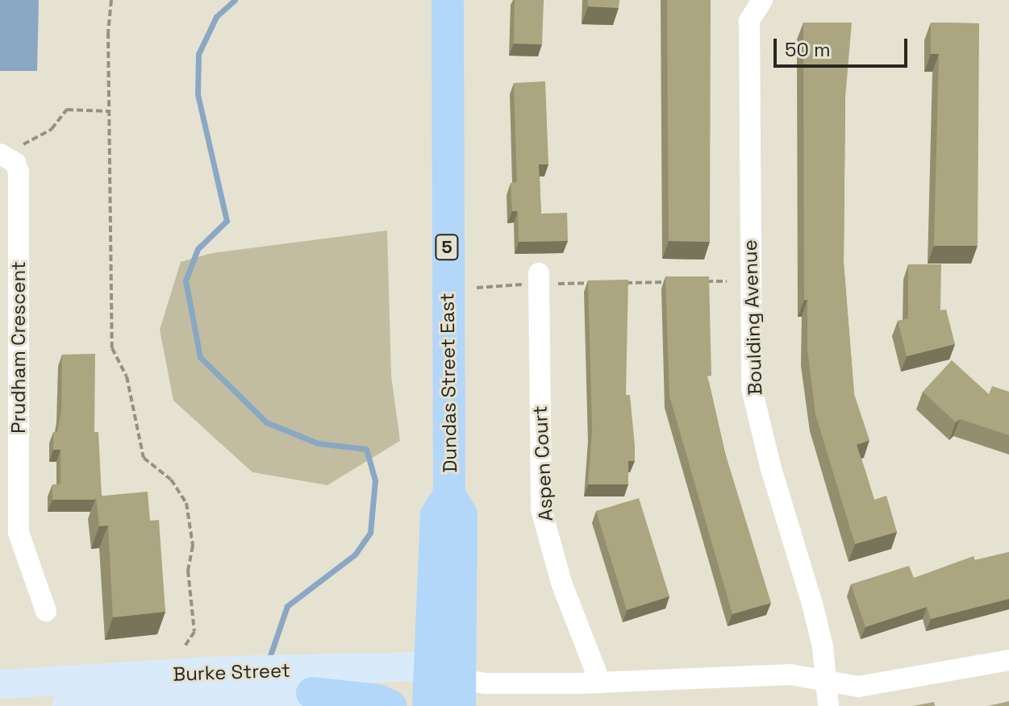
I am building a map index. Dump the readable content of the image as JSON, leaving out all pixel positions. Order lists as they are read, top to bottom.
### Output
{
  "streets": {
    "main road": ["5", "Dundas Street East"],
    "street": [
      "Boulding Avenue",
      "Prudham Crescent",
      "Aspen Court",
      "Burke Street"
    ]
  },
  "crossings": [
    ["Dundas Street East", "Burke Street"]
  ],
  "scale_bar": "50 m"
}
